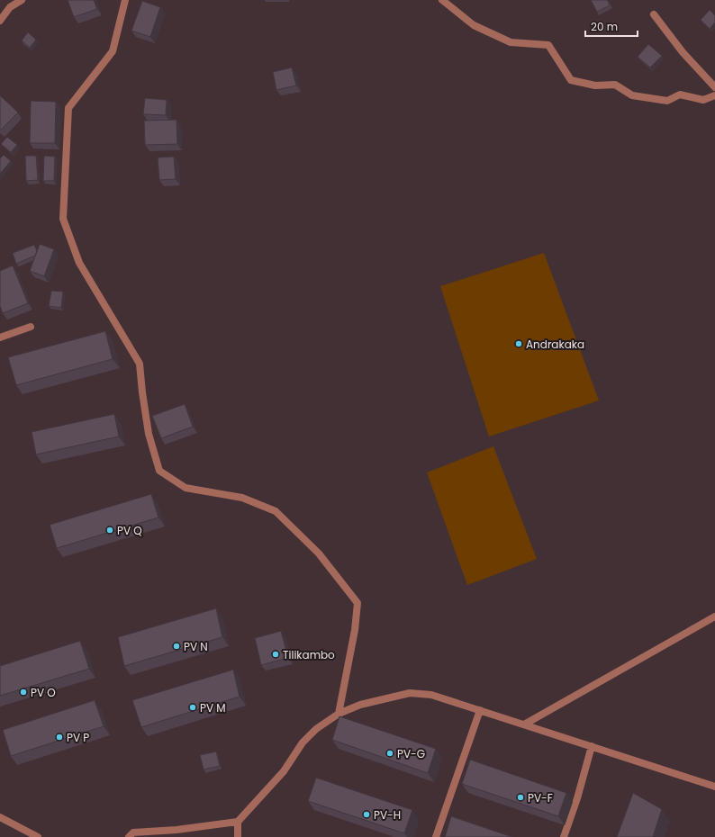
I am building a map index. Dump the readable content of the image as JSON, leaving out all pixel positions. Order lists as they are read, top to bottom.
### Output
{
  "places": [
    "Andrakaka",
    "PV Q",
    "PV N",
    "Tilikambo",
    "PV O",
    "PV M",
    "PV P",
    "PV-G",
    "PV-F",
    "PV-H"
  ],
  "scale_bar": "20 m"
}
